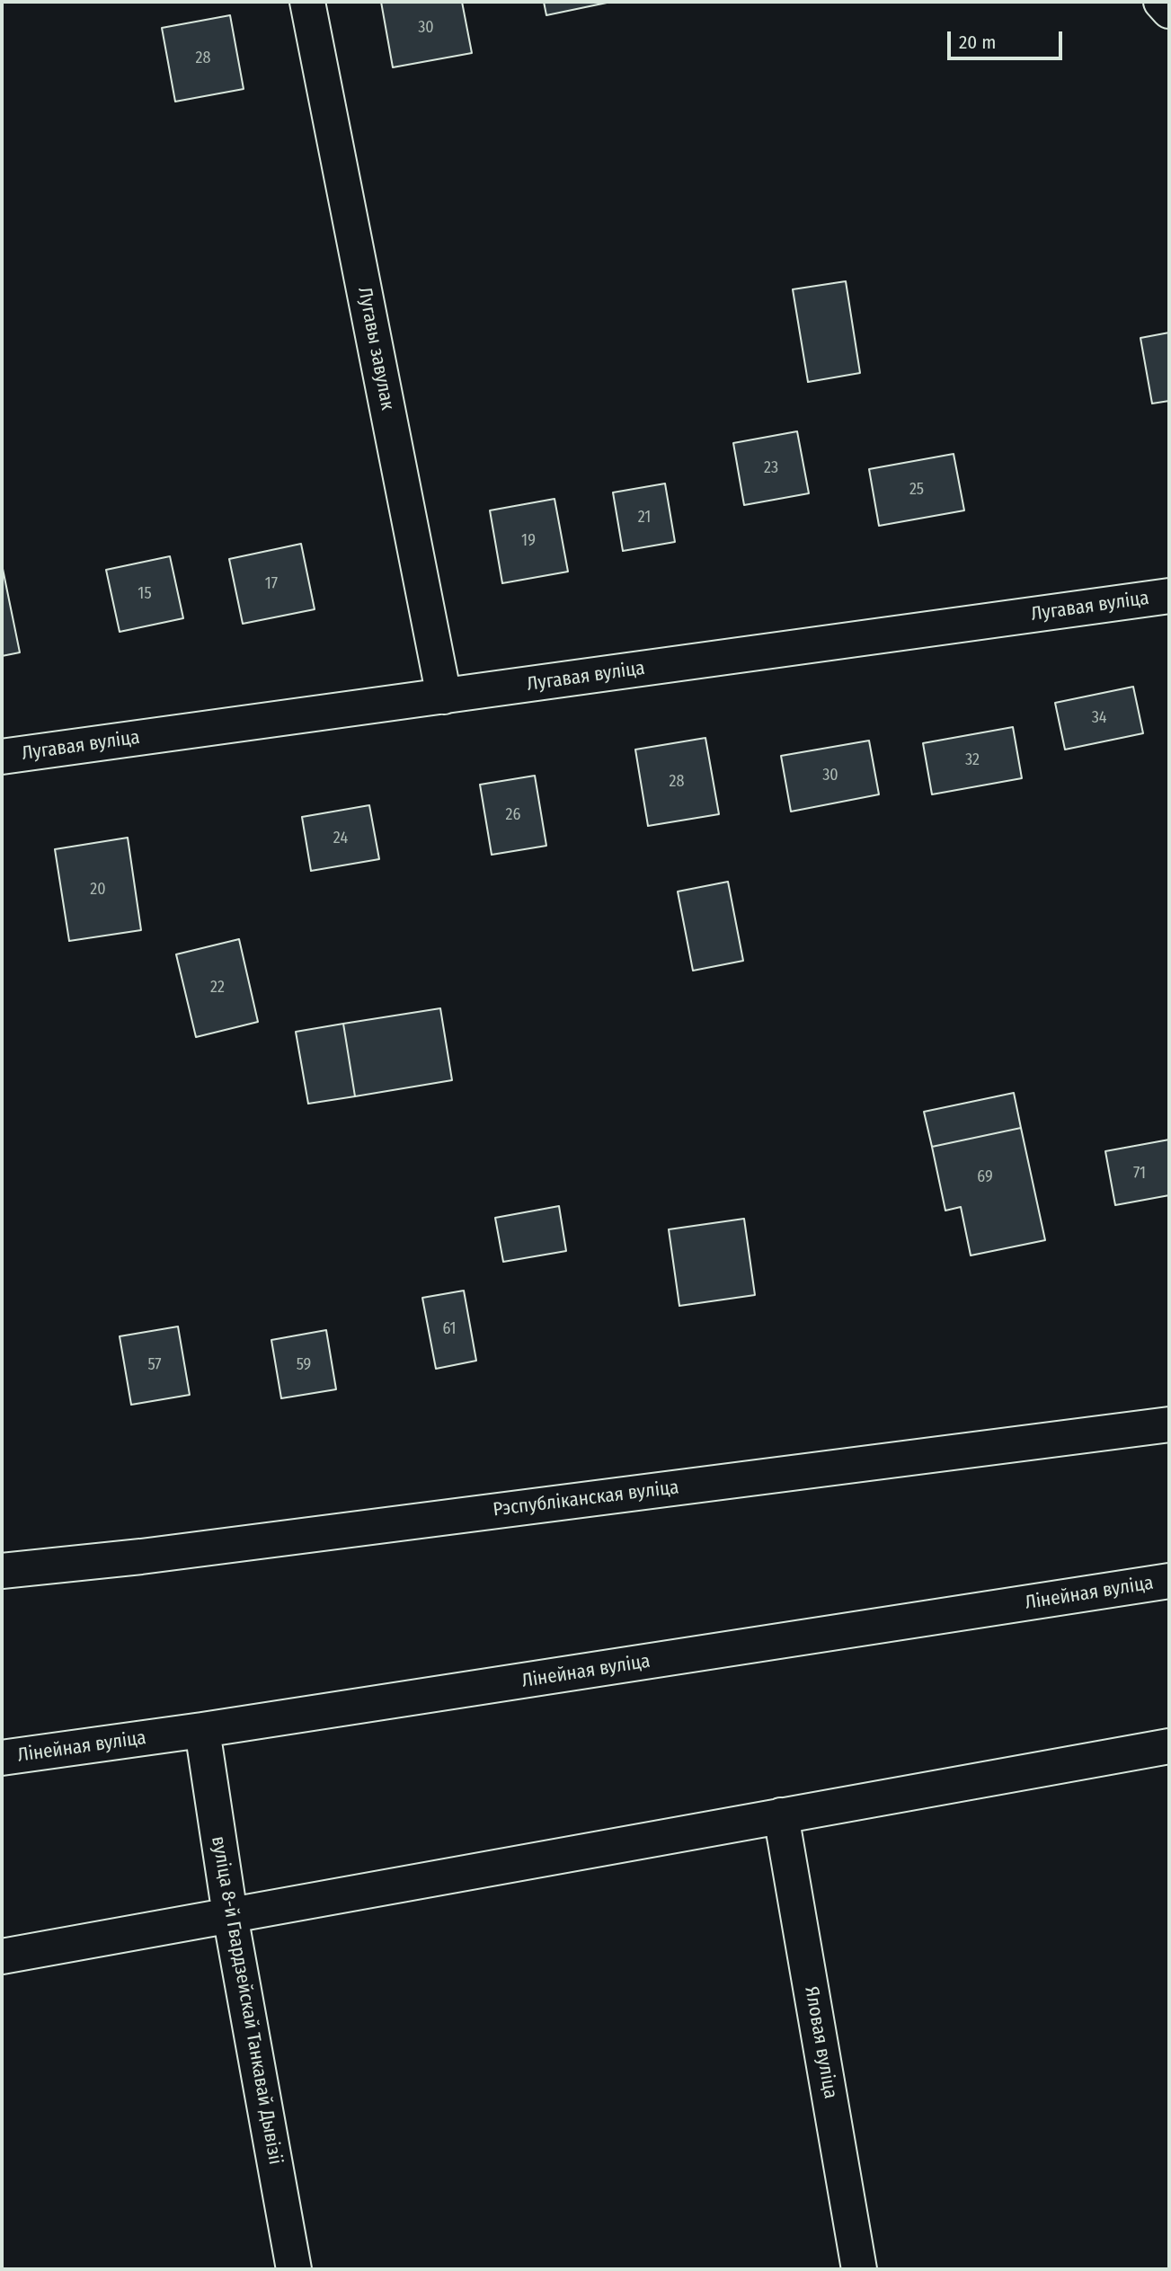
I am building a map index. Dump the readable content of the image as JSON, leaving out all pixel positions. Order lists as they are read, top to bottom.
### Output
{
  "streets": {
    "street": [
      "Лугавы завулак",
      "Лугавая вуліца",
      "Рэспубліканская вуліца",
      "Лінейная вуліца",
      "вуліца 8-й Гвардзейскай Танкавай Дывізіі",
      "Яловая вуліца"
    ]
  },
  "crossings": [
    ["Лугавы завулак", "Лугавая вуліца"],
    ["Лінейная вуліца", "вуліца 8-й Гвардзейскай Танкавай Дывізіі"]
  ],
  "house_numbers": [
    "30",
    "28",
    "23",
    "25",
    "21",
    "19",
    "17",
    "15",
    "34",
    "32",
    "30",
    "28",
    "26",
    "24",
    "20",
    "22",
    "71",
    "69",
    "61",
    "57",
    "59"
  ],
  "scale_bar": "20 m"
}
